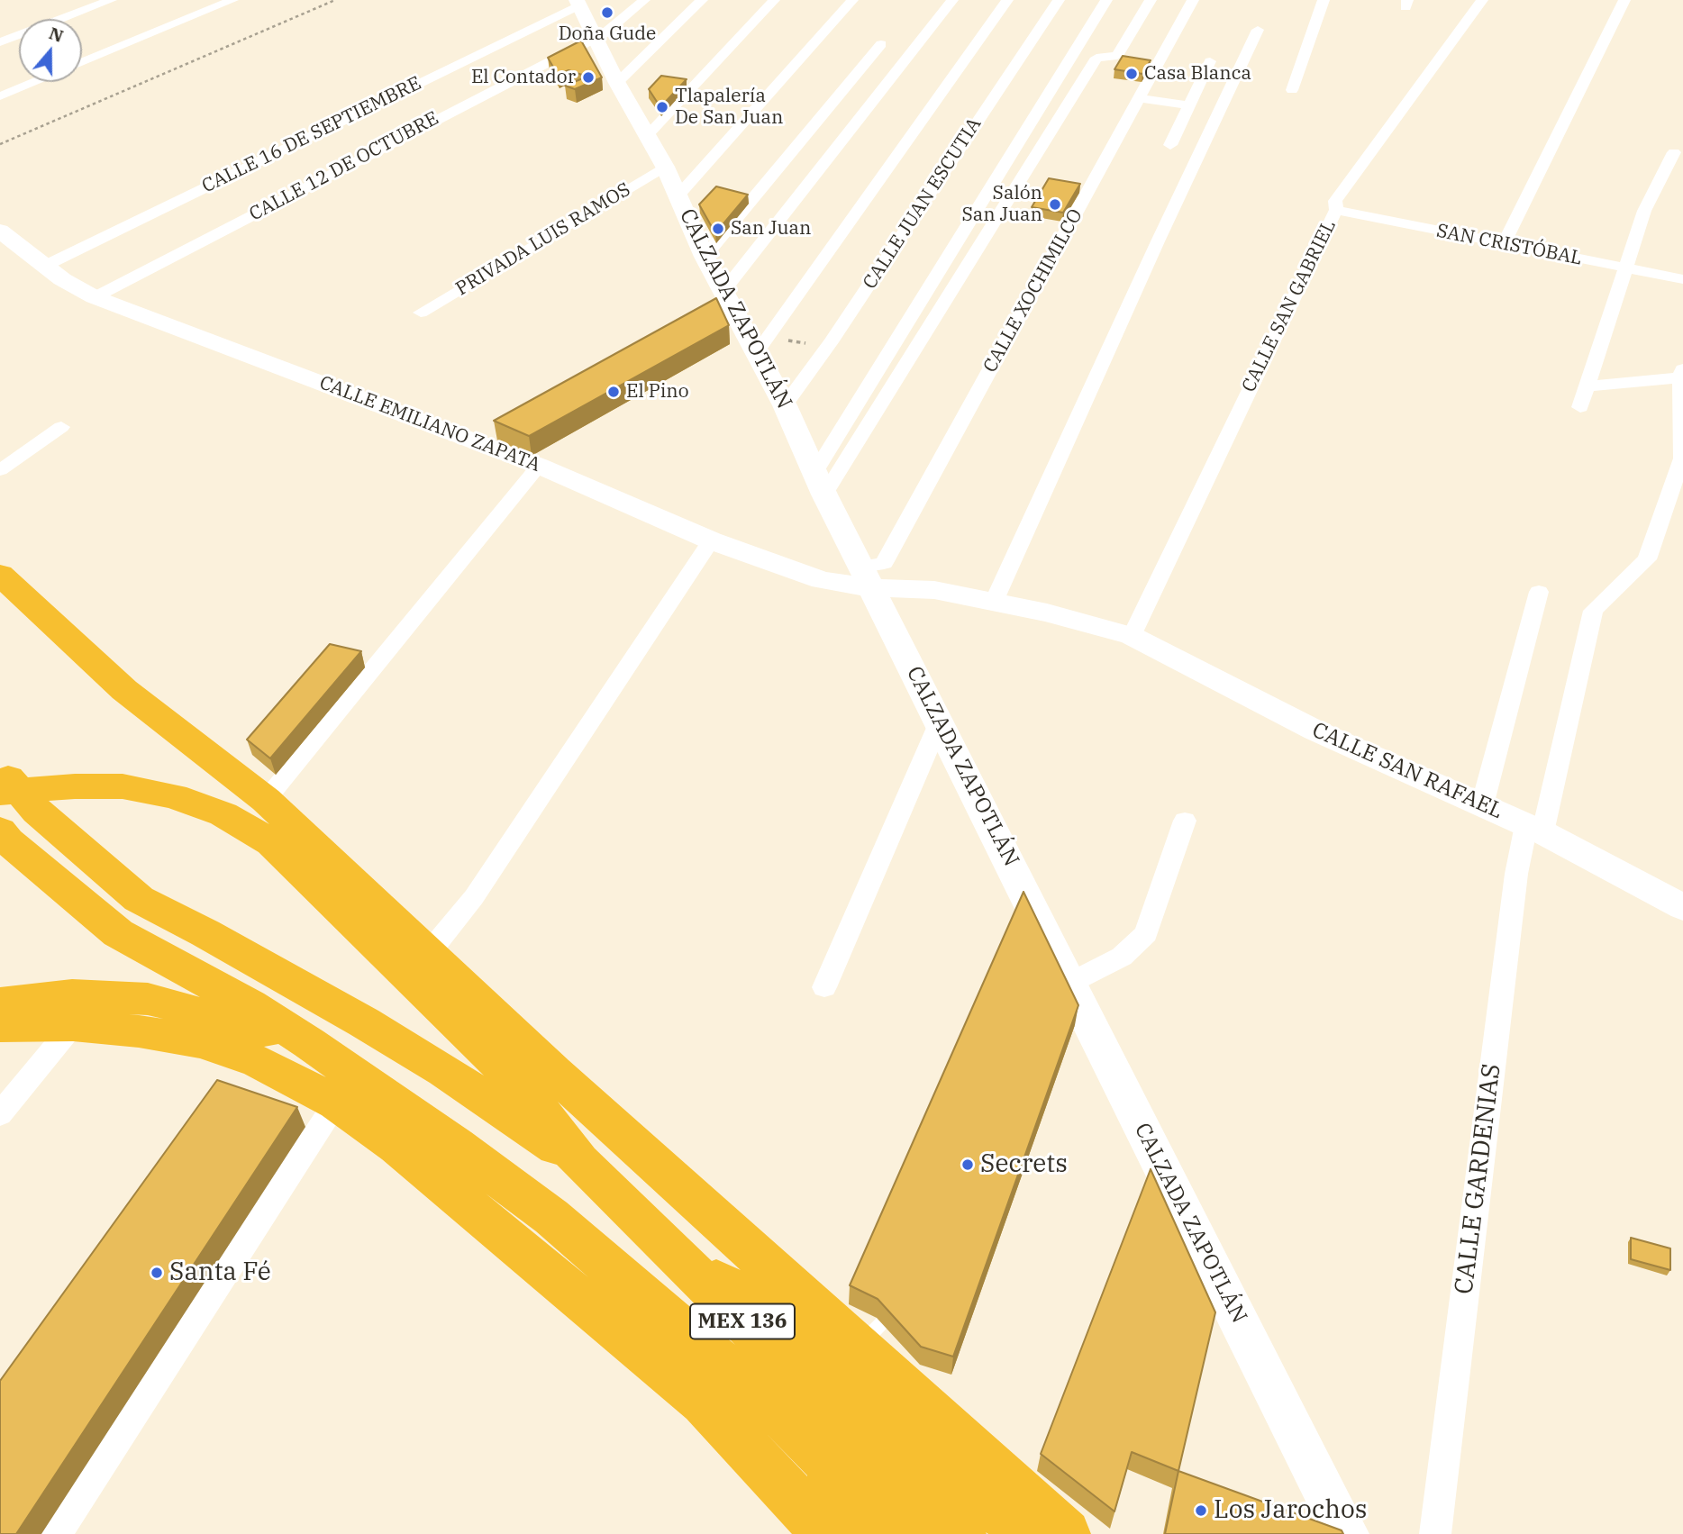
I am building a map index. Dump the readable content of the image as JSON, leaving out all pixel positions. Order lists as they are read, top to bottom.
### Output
{
  "streets": {
    "highway": ["MEX 136"],
    "street": [
      "CALLE 16 DE SEPTIEMBRE",
      "CALLE 12 DE OCTUBRE",
      "CALLE JUAN ESCUTIA",
      "PRIVADA LUIS RAMOS",
      "SAN CRISTÓBAL",
      "CALLE XOCHIMILCO",
      "CALLE SAN GABRIEL",
      "CALZADA ZAPOTLÁN",
      "CALLE EMILIANO ZAPATA",
      "CALLE SAN RAFAEL",
      "CALLE GARDENIAS"
    ]
  },
  "crossings": [
    ["CALLE 16 DE SEPTIEMBRE", "CALZADA ZAPOTLÁN"],
    ["CALLE 16 DE SEPTIEMBRE", "CALLE EMILIANO ZAPATA"],
    ["CALLE 12 DE OCTUBRE", "CALZADA ZAPOTLÁN"],
    ["CALLE 12 DE OCTUBRE", "CALLE EMILIANO ZAPATA"],
    ["CALLE JUAN ESCUTIA", "CALZADA ZAPOTLÁN"],
    ["PRIVADA LUIS RAMOS", "CALZADA ZAPOTLÁN"],
    ["SAN CRISTÓBAL", "CALLE SAN GABRIEL"],
    ["CALLE XOCHIMILCO", "CALZADA ZAPOTLÁN"],
    ["CALLE XOCHIMILCO", "CALLE EMILIANO ZAPATA"],
    ["CALLE SAN GABRIEL", "CALLE SAN RAFAEL"],
    ["CALZADA ZAPOTLÁN", "CALLE EMILIANO ZAPATA"],
    ["CALLE EMILIANO ZAPATA", "CALLE SAN RAFAEL"],
    ["CALLE SAN RAFAEL", "CALLE GARDENIAS"]
  ],
  "places": [
    "Doña Gude",
    "Casa Blanca",
    "El Contador",
    "Tlapalería De San Juan",
    "Salón San Juan",
    "San Juan",
    "El Pino",
    "Secrets",
    "Santa Fé",
    "Los Jarochos"
  ],
  "north": "top"
}
